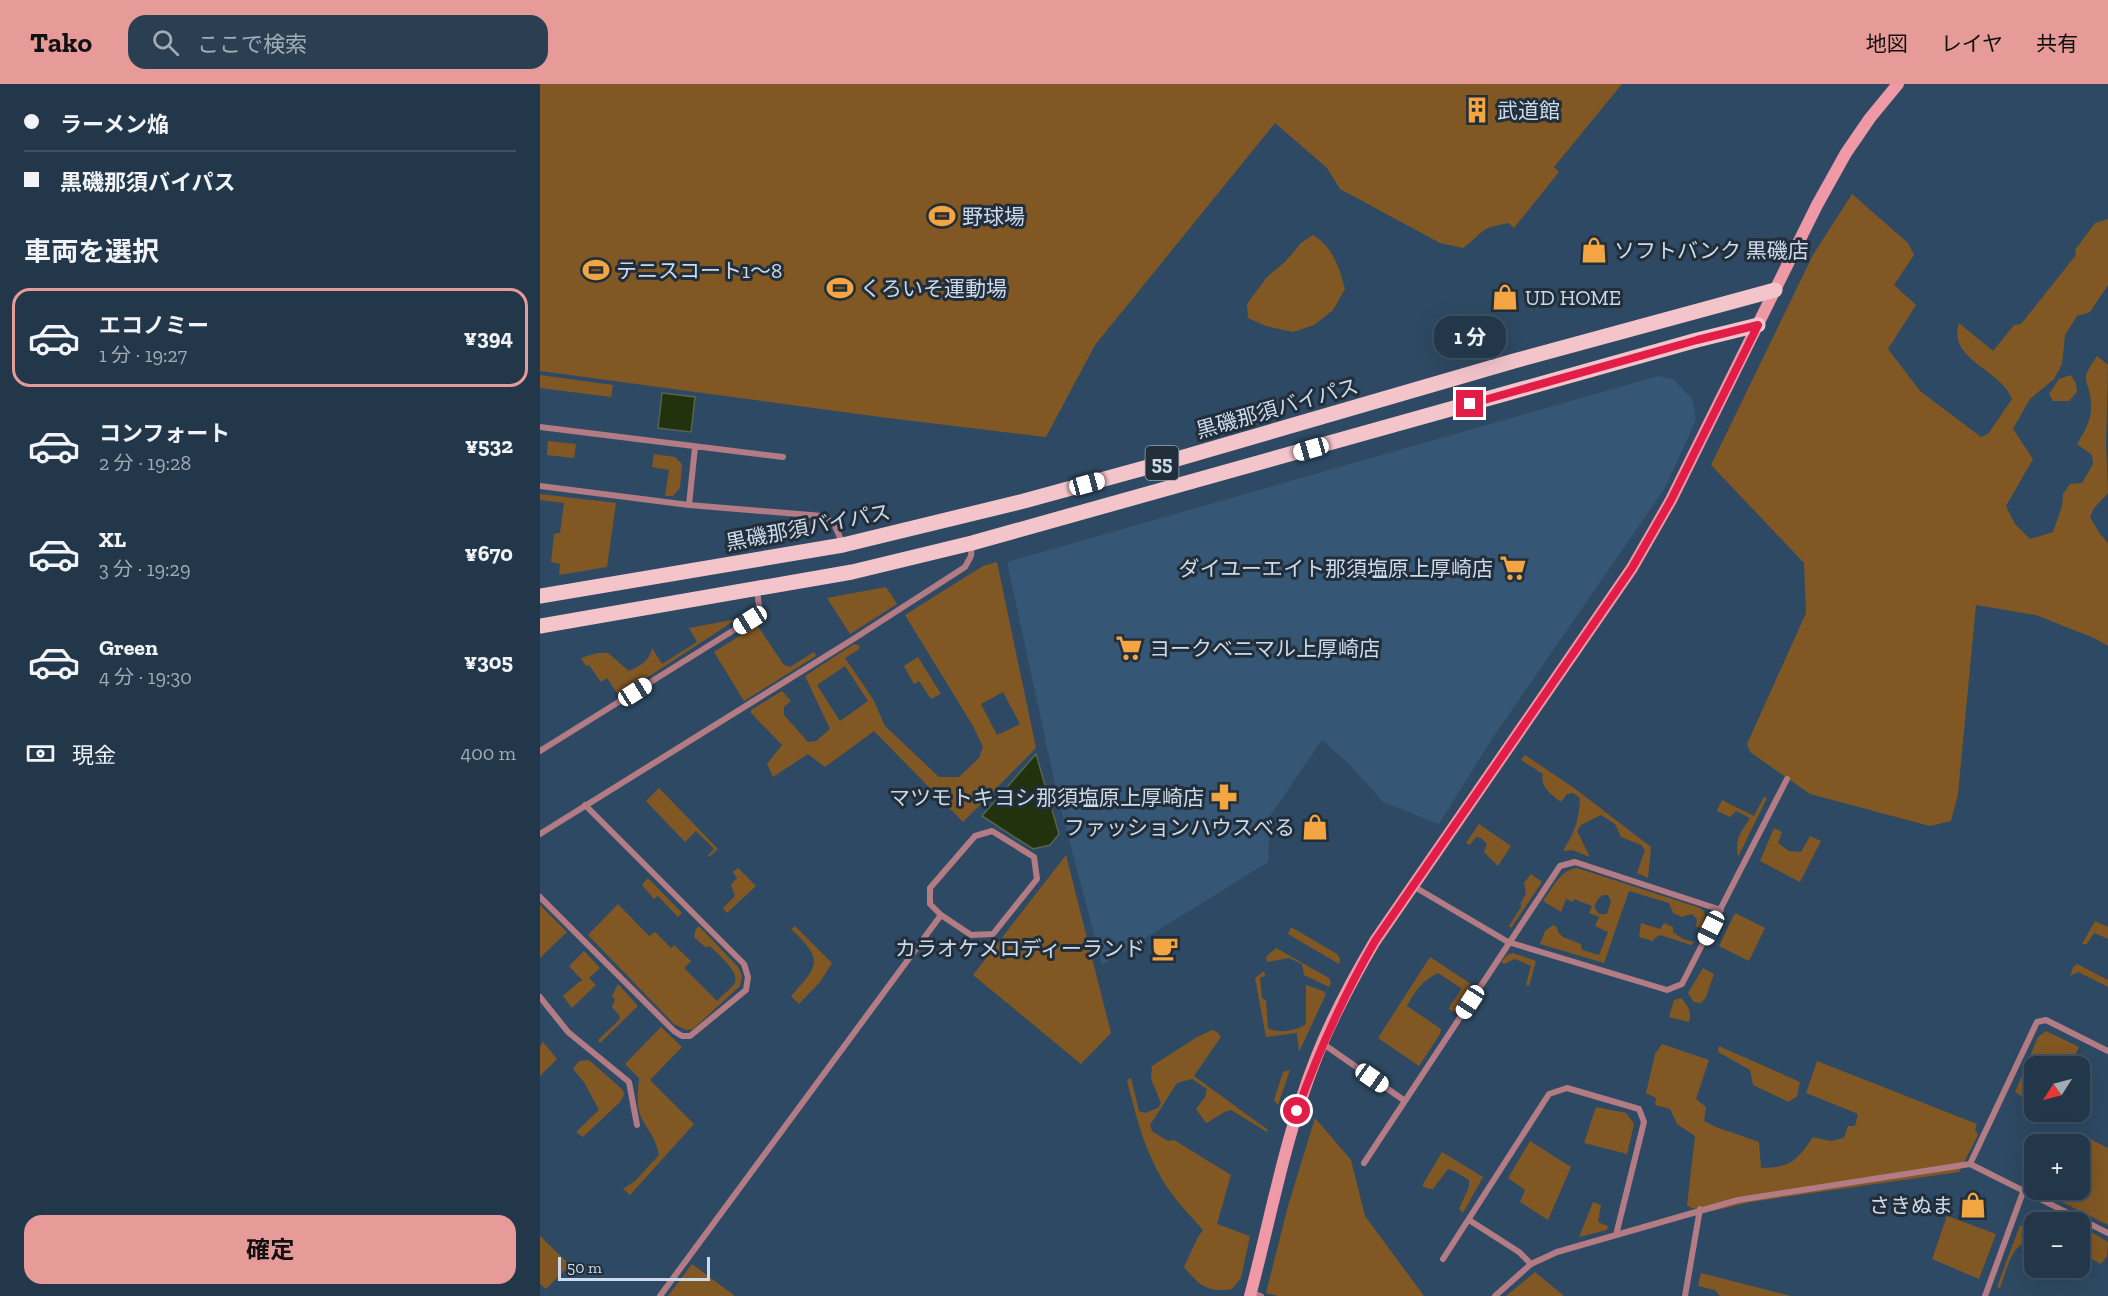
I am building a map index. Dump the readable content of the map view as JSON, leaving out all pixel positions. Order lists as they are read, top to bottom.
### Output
{
  "streets": {
    "main road": ["黒磯那須バイパス", "55"]
  },
  "places": {
    "building": ["武道館"],
    "sports": ["野球場", "テニスコート1～8", "くろいそ運動場"],
    "shop": [
      "ソフトバンク 黒磯店",
      "UD HOME",
      "ファッションハウスべる",
      "さきぬま"
    ],
    "supermarket": ["ダイユーエイト那須塩原上厚崎店", "ヨークベニマル上厚崎店"],
    "pharmacy": ["マツモトキヨシ那須塩原上厚崎店"],
    "cafe": ["カラオケメロディーランド"]
  },
  "scale_bar": "50 m",
  "north": "bottom left",
  "page": {
    "header": "Tako",
    "search": "ここで検索",
    "nav": ["地図", "レイヤ", "共有"],
    "banner": ["ラーメン焔", "黒磯那須バイパス"],
    "heading": "車両を選択",
    "list": [
      {
        "name": "エコノミー",
        "note": "1 分 · 19:27",
        "value": "¥394"
      },
      {
        "name": "コンフォート",
        "note": "2 分 · 19:28",
        "value": "¥532"
      },
      {
        "name": "XL",
        "note": "3 分 · 19:29",
        "value": "¥670"
      },
      {
        "name": "Green",
        "note": "4 分 · 19:30",
        "value": "¥305"
      }
    ],
    "bubble": "1 分",
    "pay": ["現金", "400 m"],
    "map_buttons": ["+", "−"],
    "buttons": "確定",
    "scale": "50 m"
  }
}
